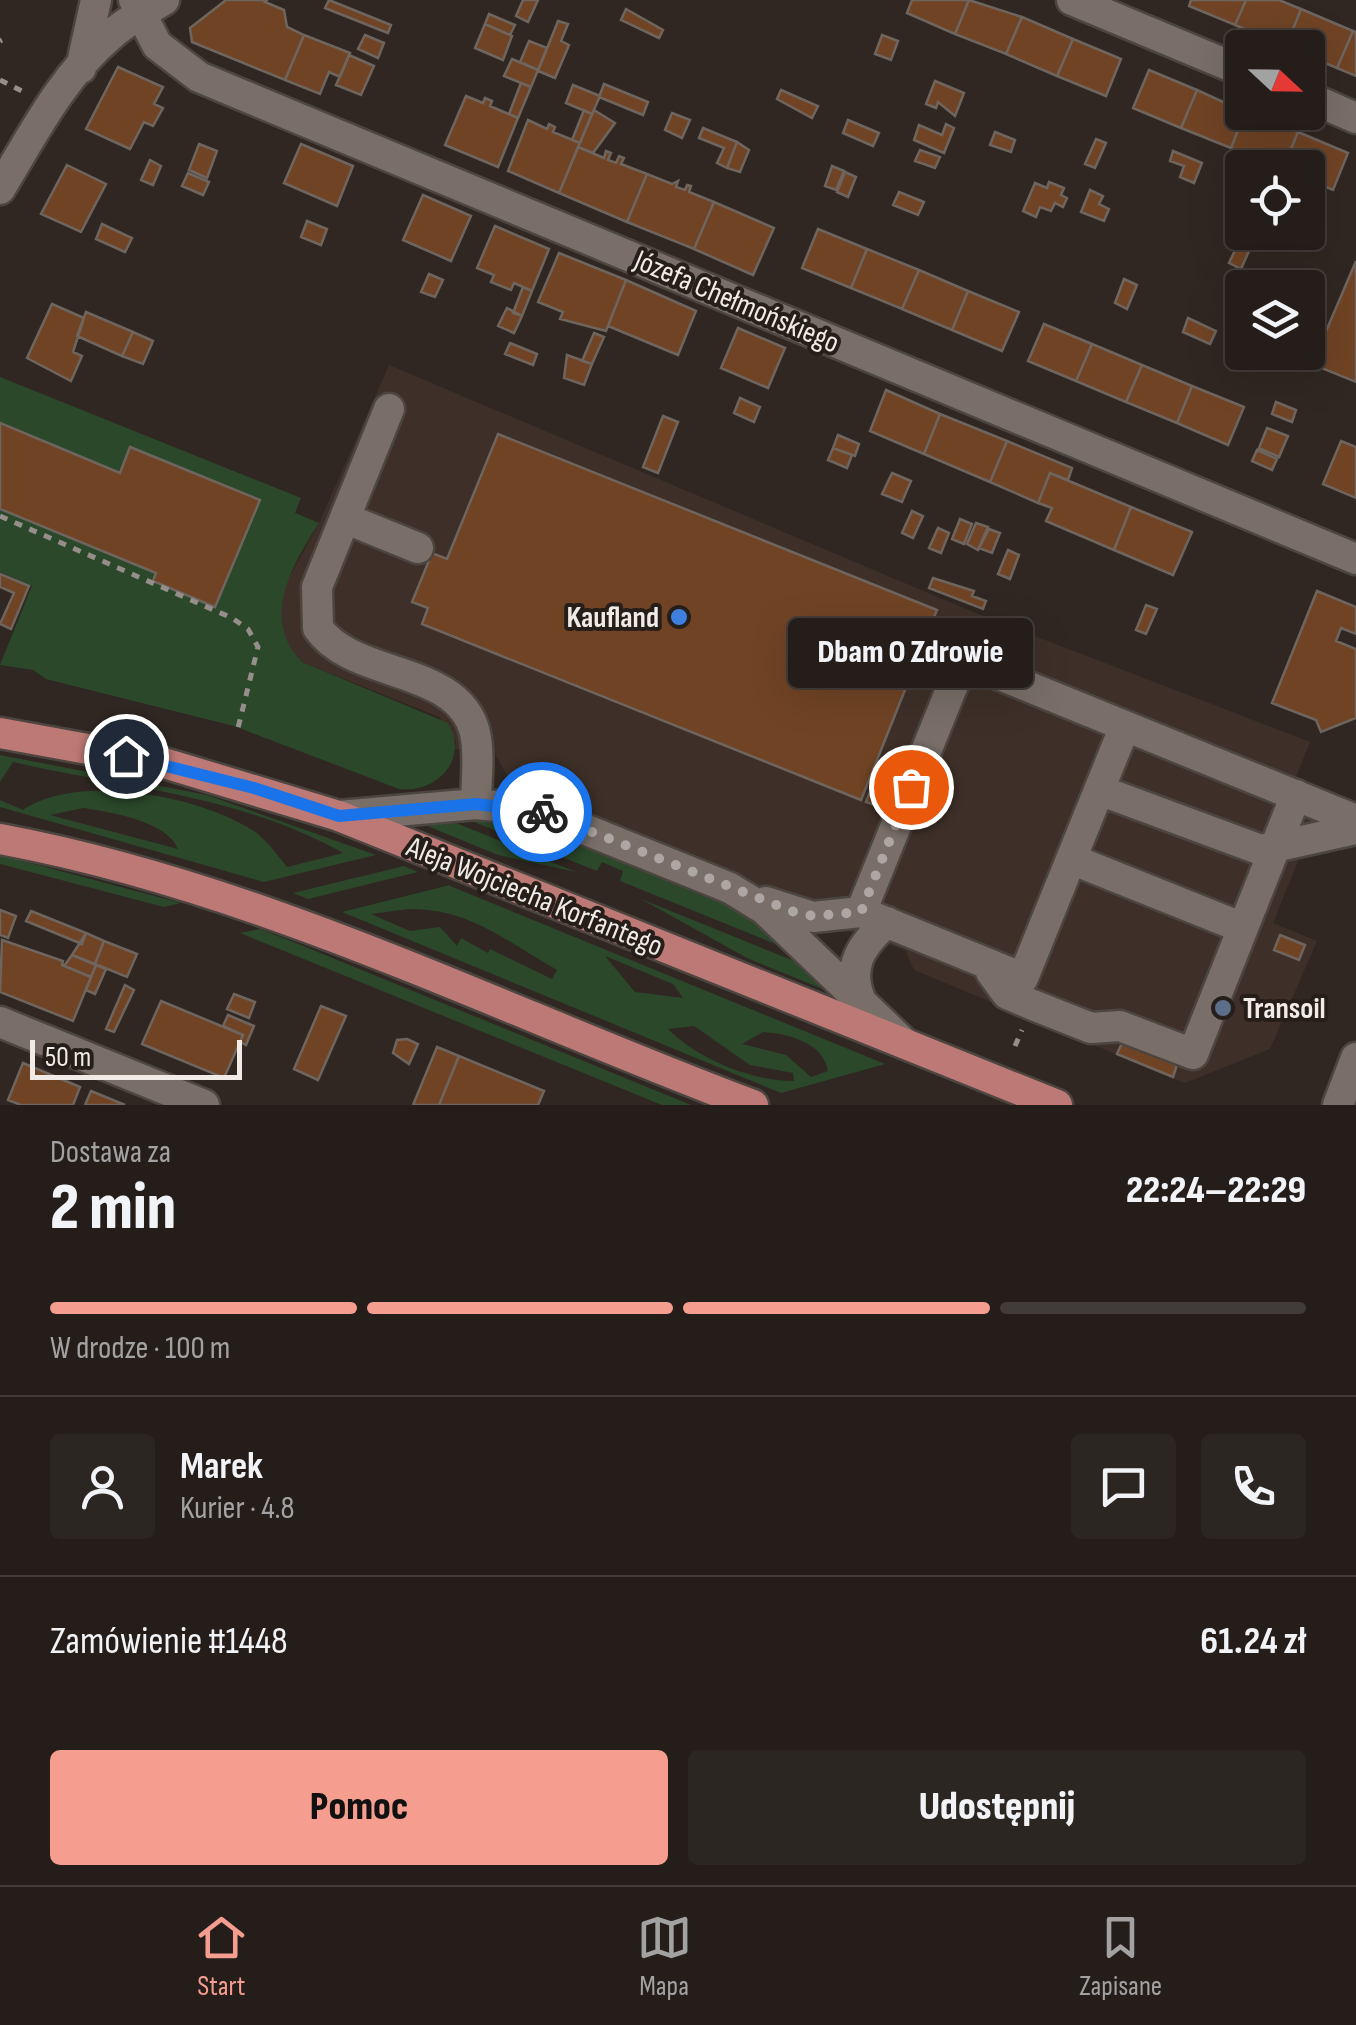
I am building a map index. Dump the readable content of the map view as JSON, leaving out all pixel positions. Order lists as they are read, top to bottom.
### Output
{
  "streets": {
    "main road": ["Aleja Wojciecha Korfantego"],
    "street": ["Józefa Chełmońskiego"]
  },
  "places": ["Kaufland", "Dbam O Zdrowie", "Transoil"],
  "scale_bar": "50 m",
  "north": "right",
  "page": {
    "bubble": "Dbam O Zdrowie",
    "scale": "50 m",
    "heading": ["2 min", "Dostawa za", "22:24–22:29"],
    "panel": [
      "Marek",
      "Kurier · 4.8",
      "Zamówienie #1448",
      "61.24 zł"
    ],
    "bar": "W drodze · 100 m",
    "buttons": ["Pomoc", "Udostępnij"],
    "tabs": ["Start", "Mapa", "Zapisane"]
  }
}
